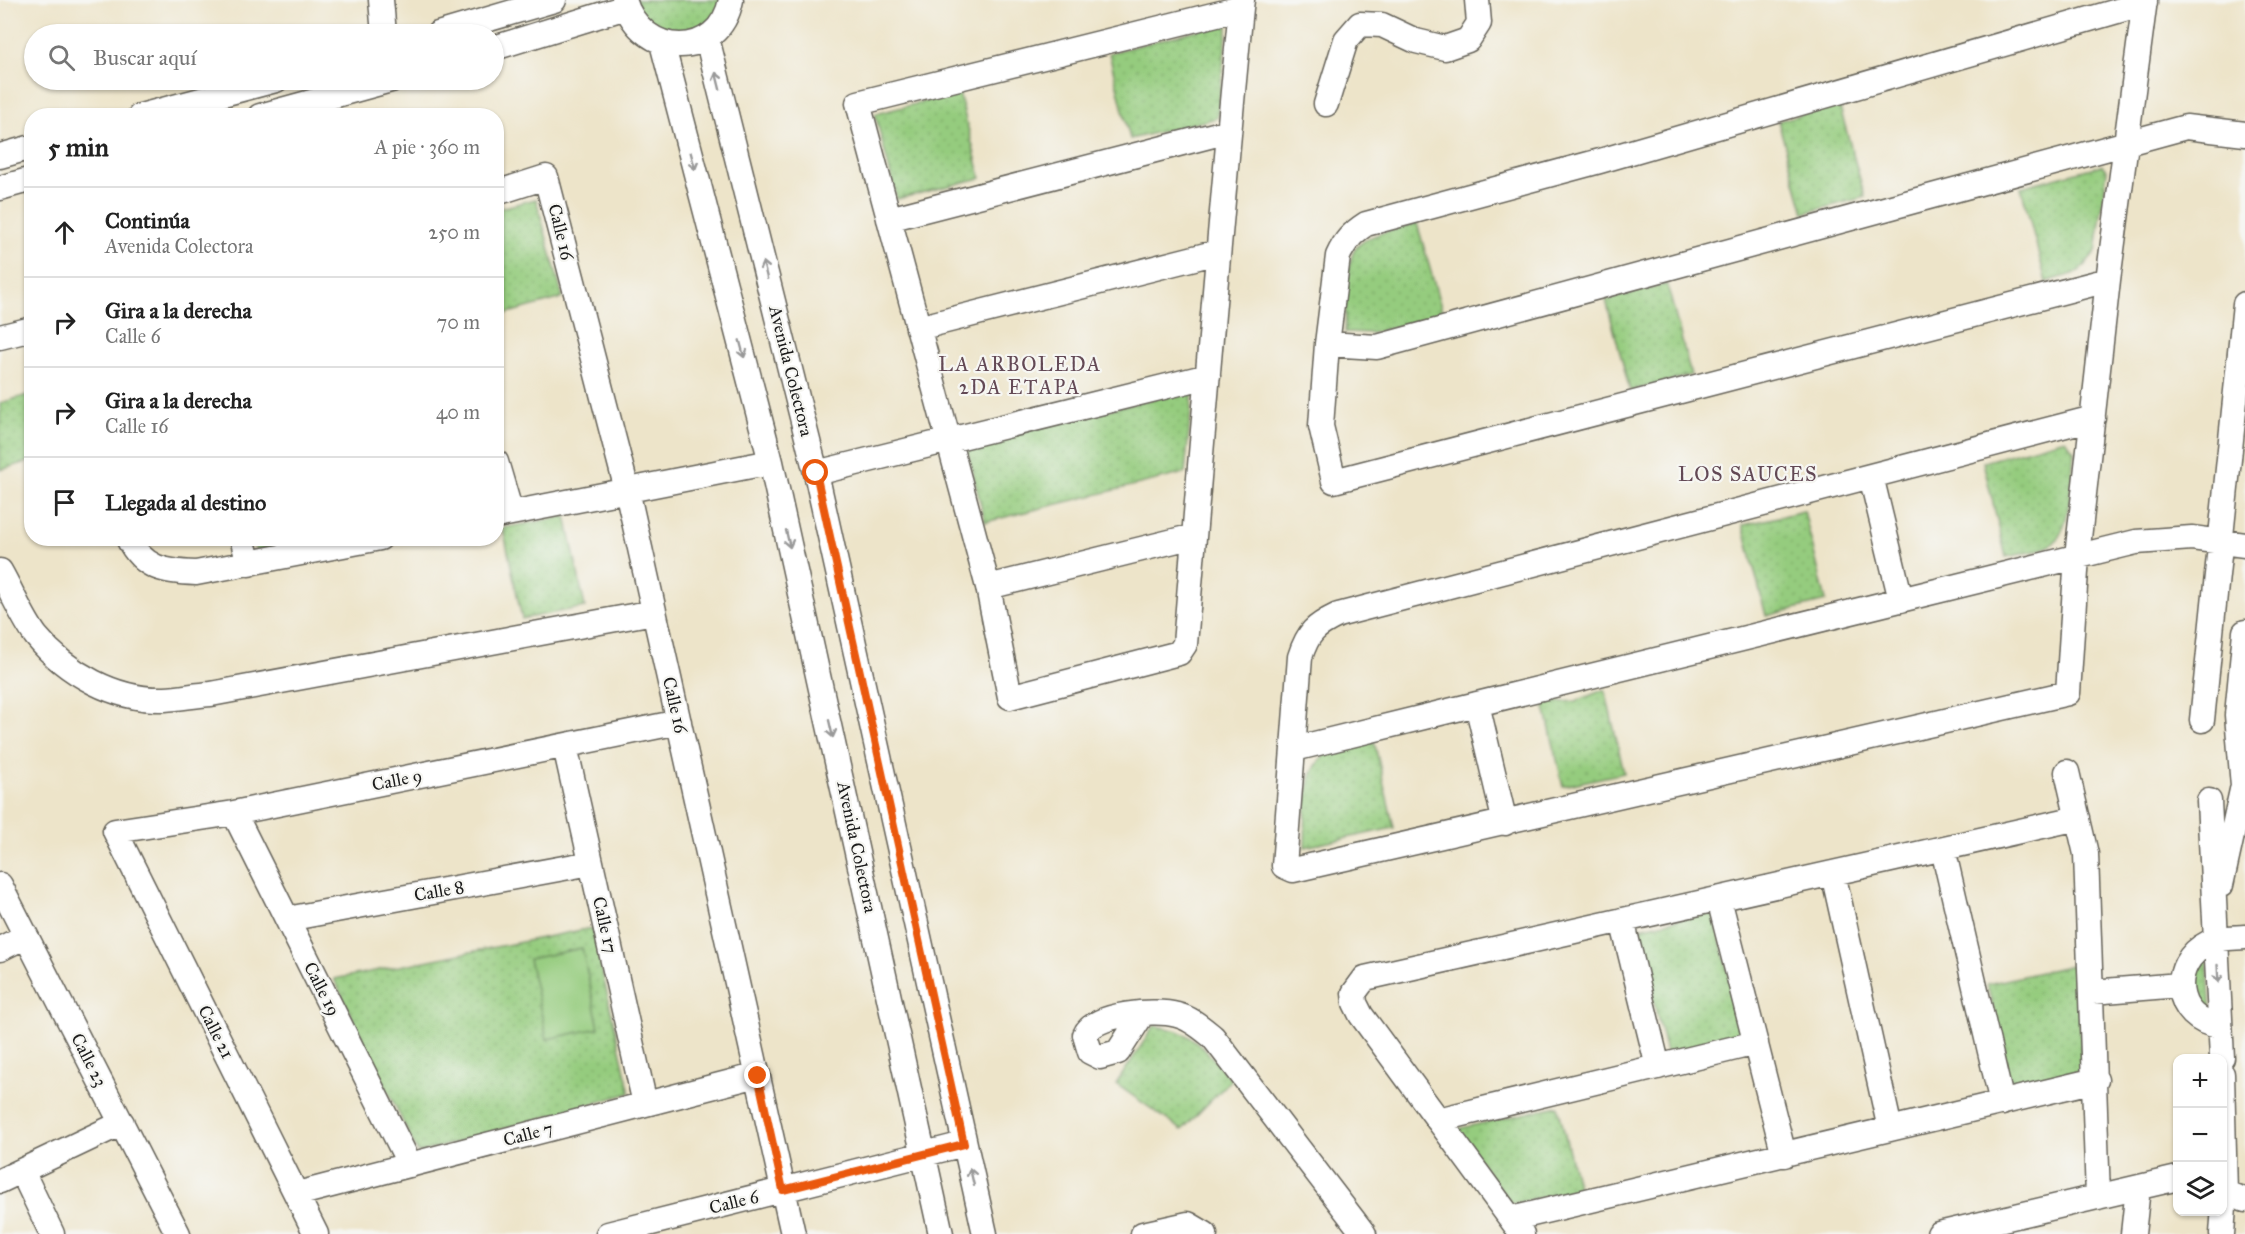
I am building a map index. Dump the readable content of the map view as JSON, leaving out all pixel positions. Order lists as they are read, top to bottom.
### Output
{
  "streets": {
    "street": [
      "Calle 16",
      "Avenida Colectora",
      "Calle 9",
      "Calle 8",
      "Calle 17",
      "Calle 19",
      "Calle 21",
      "Calle 23",
      "Calle 7",
      "Calle 6"
    ]
  },
  "crossings": [
    ["Calle 16", "Calle 9"],
    ["Calle 16", "Calle 7"],
    ["Calle 16", "Calle 6"],
    ["Avenida Colectora", "Calle 6"],
    ["Calle 9", "Calle 17"],
    ["Calle 9", "Calle 19"],
    ["Calle 9", "Calle 21"],
    ["Calle 8", "Calle 17"],
    ["Calle 8", "Calle 19"],
    ["Calle 17", "Calle 7"],
    ["Calle 19", "Calle 7"],
    ["Calle 21", "Calle 7"]
  ],
  "districts": ["LA ARBOLEDA 2DA ETAPA", "LOS SAUCES"],
  "page": {
    "search": "Buscar aquí",
    "heading": ["5 min", "A pie · 360 m"],
    "list": [
      ["Continúa", "Avenida Colectora", "250 m"],
      ["Gira a la derecha", "Calle 6", "70 m"],
      ["Gira a la derecha", "Calle 16", "40 m"],
      "Llegada al destino"
    ],
    "map_buttons": ["+", "−"]
  }
}
